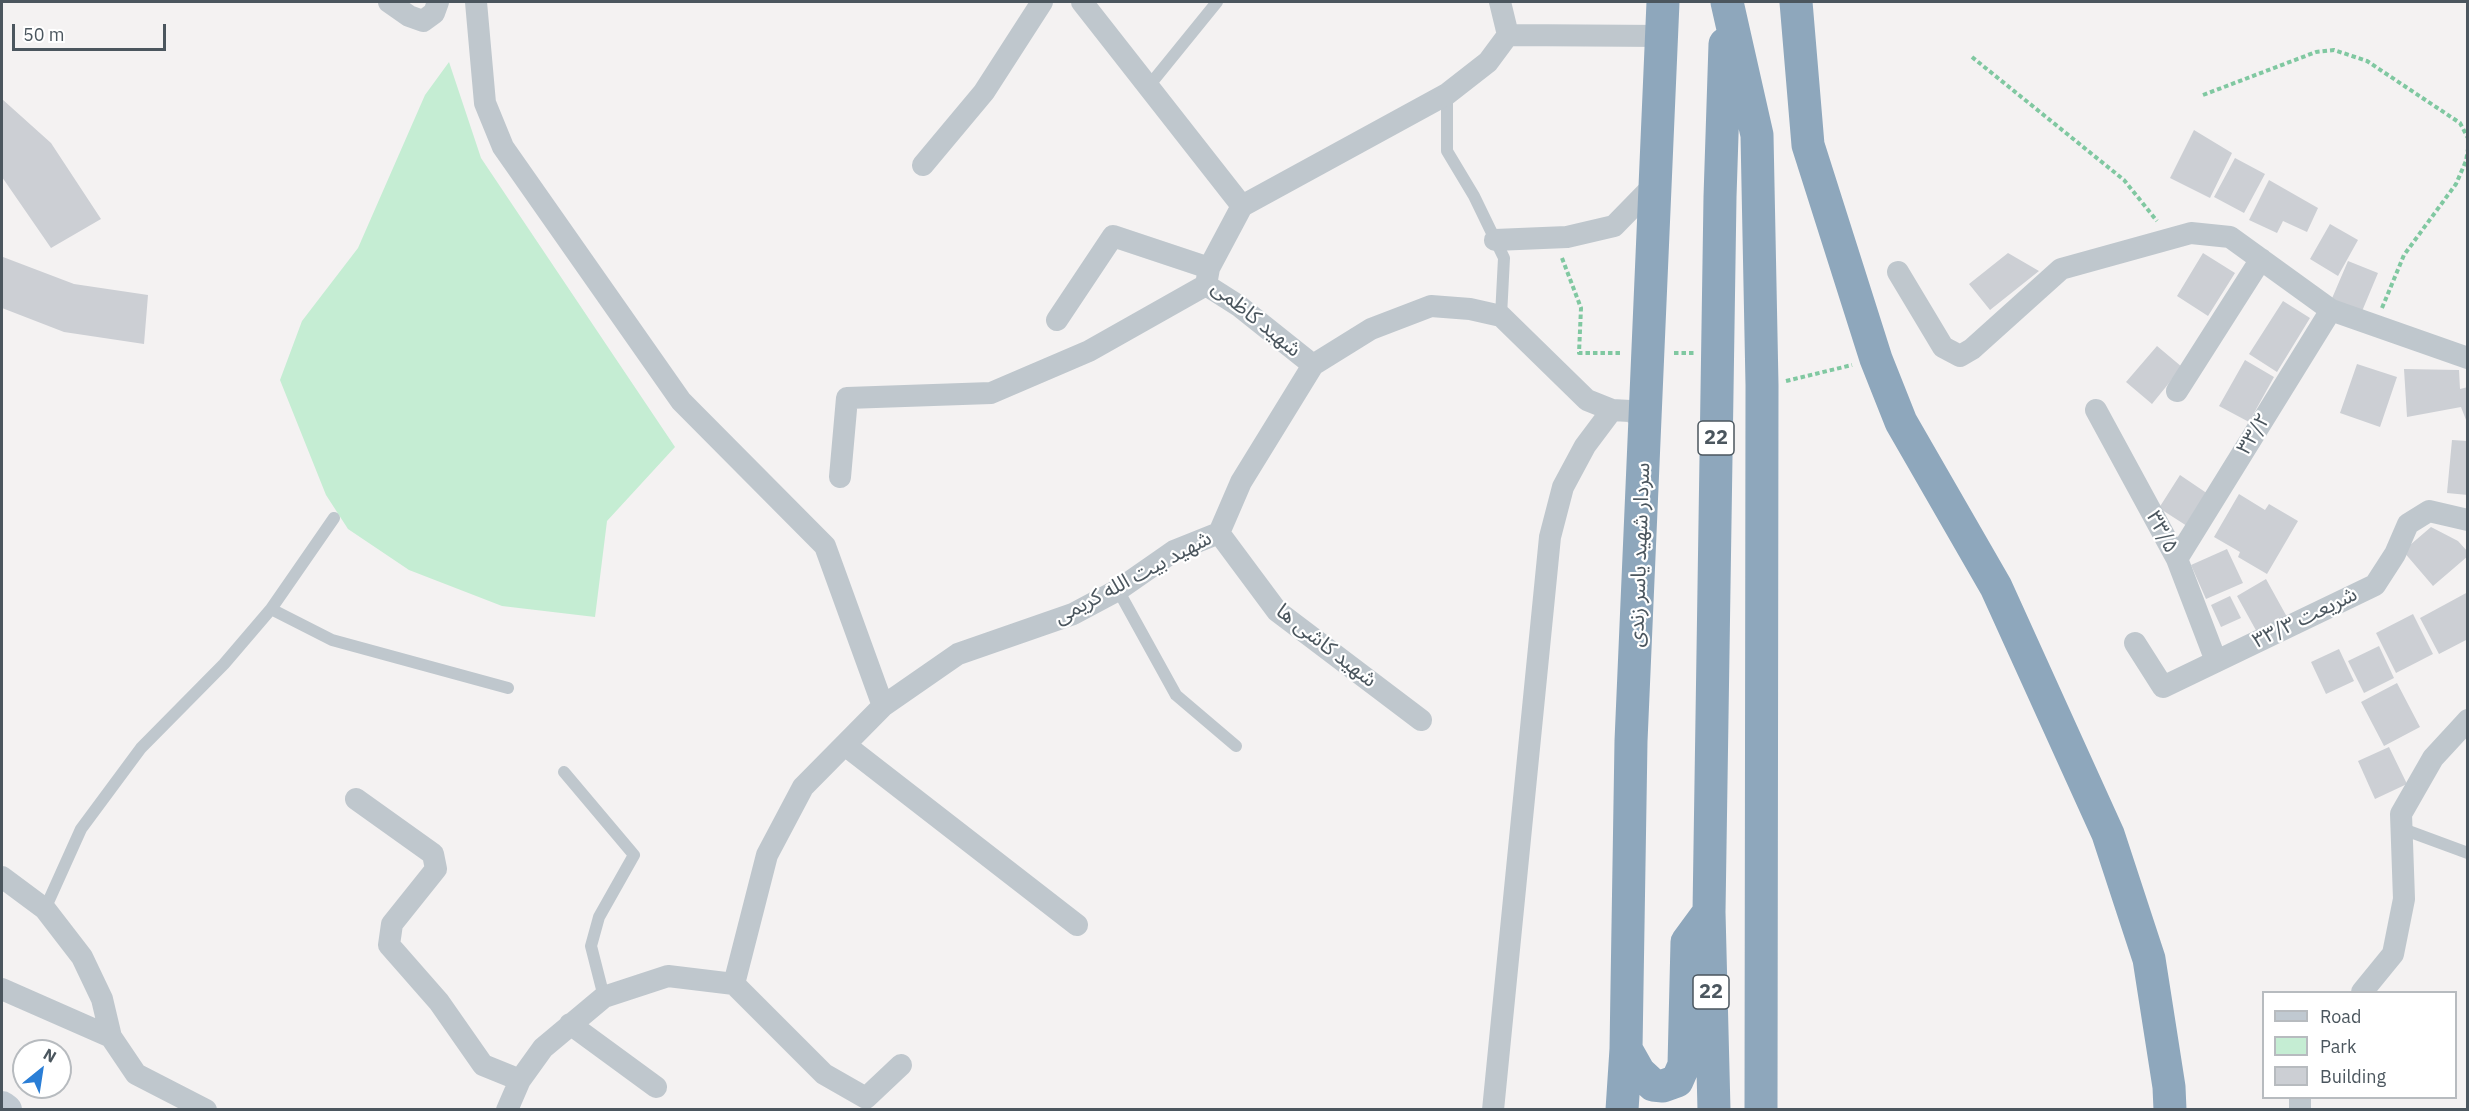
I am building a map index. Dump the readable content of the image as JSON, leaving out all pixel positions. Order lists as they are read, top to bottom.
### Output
{
  "streets": {
    "highway": ["22", "سردار شهید یاسر زندی"],
    "street": [
      "شهید کاظمی",
      "۳۳/۲",
      "۳۳/۵",
      "شهید بیت الله کریمی",
      "شریعت ۳۳/۳",
      "شهید کاشی ها"
    ]
  },
  "crossings": [
    ["شهید کاظمی", "شهید بیت الله کریمی"],
    ["۳۳/۲", "۳۳/۵"],
    ["۳۳/۵", "شریعت ۳۳/۳"],
    ["شهید بیت الله کریمی", "شهید کاشی ها"]
  ],
  "legend": ["Road", "Park", "Building"],
  "scale_bar": "50 m",
  "north": "top right"
}
